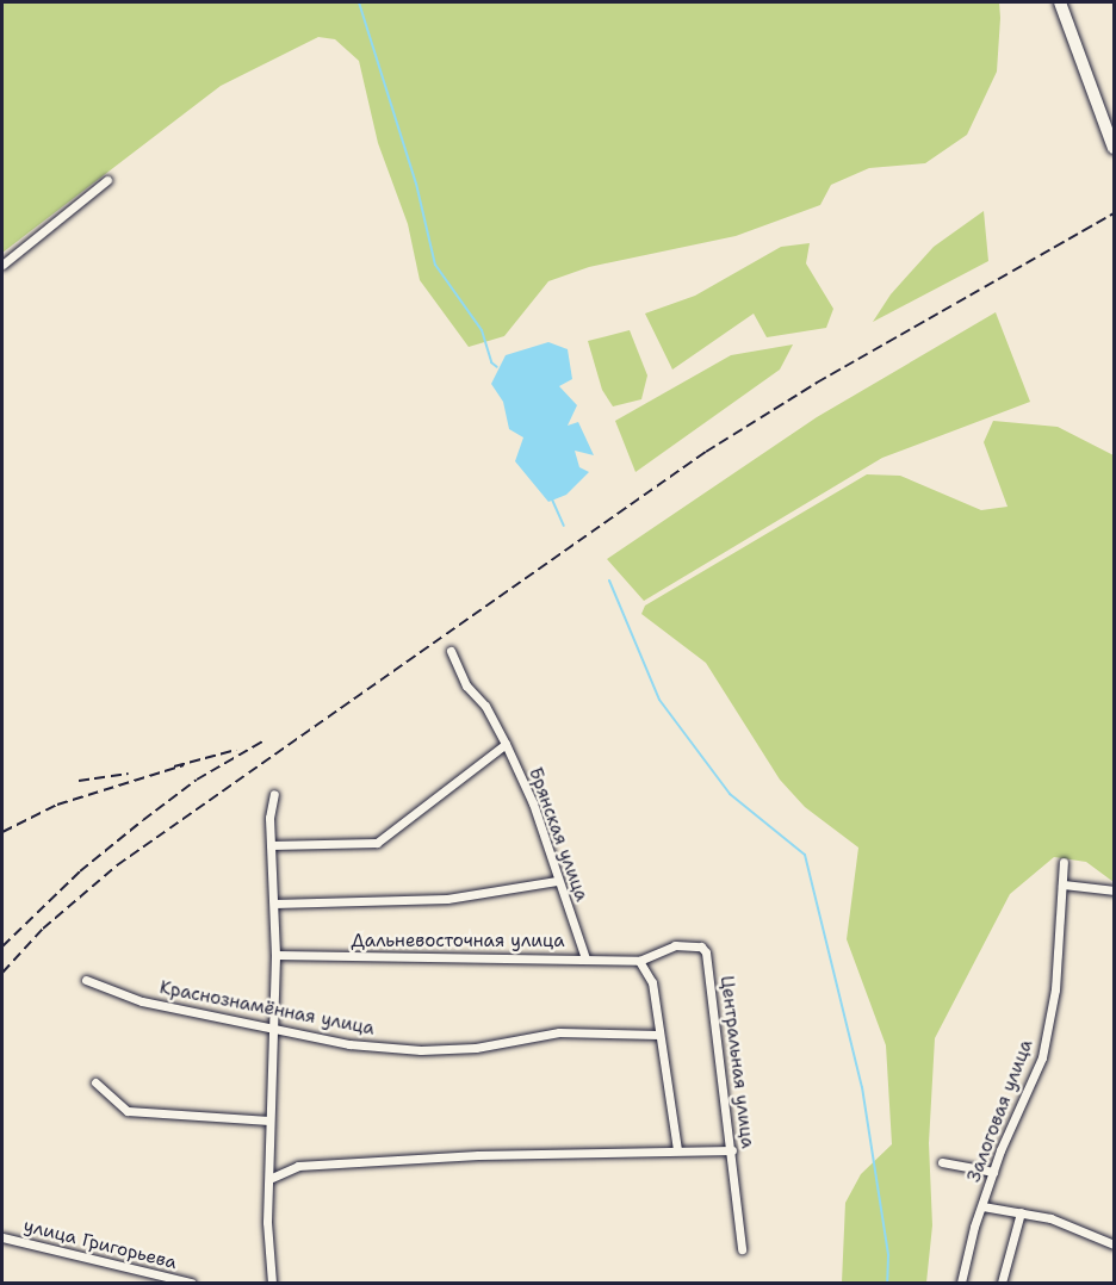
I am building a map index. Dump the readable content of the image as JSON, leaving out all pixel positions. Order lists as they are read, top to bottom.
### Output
{
  "streets": {
    "street": [
      "Брянская улица",
      "Дальневосточная улица",
      "Краснознамённая улица",
      "Центральная улица",
      "Залоговая улица",
      "улица Григорьева"
    ]
  },
  "crossings": [
    ["Брянская улица", "Дальневосточная улица"],
    ["Дальневосточная улица", "Центральная улица"]
  ]
}
